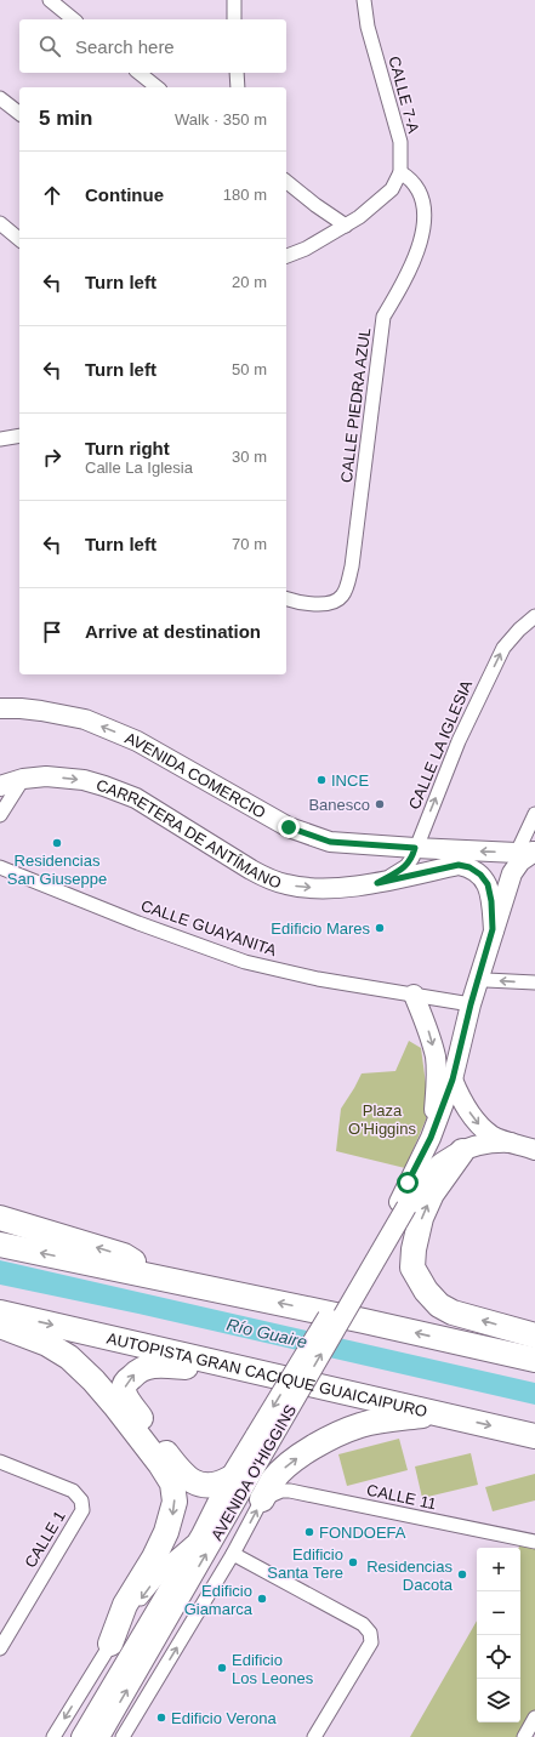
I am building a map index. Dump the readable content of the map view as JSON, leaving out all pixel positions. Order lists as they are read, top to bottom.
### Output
{
  "streets": {
    "highway": ["AUTOPISTA GRAN CACIQUE GUAICAIPURO"],
    "main road": ["AVENIDA COMERCIO", "CARRETERA DE ANTÍMANO", "AVENIDA O'HIGGINS"],
    "street": [
      "CALLE 7-A",
      "CALLE PIEDRA AZUL",
      "CALLE LA IGLESIA",
      "CALLE GUAYANITA",
      "CALLE 11",
      "CALLE 1"
    ]
  },
  "crossings": [
    ["CALLE 7-A", "CALLE PIEDRA AZUL"],
    ["CALLE LA IGLESIA", "AVENIDA COMERCIO"],
    ["CALLE LA IGLESIA", "CARRETERA DE ANTÍMANO"],
    ["CALLE LA IGLESIA", "AVENIDA O'HIGGINS"],
    ["AVENIDA COMERCIO", "AVENIDA O'HIGGINS"],
    ["CARRETERA DE ANTÍMANO", "AVENIDA O'HIGGINS"],
    ["CALLE GUAYANITA", "AVENIDA O'HIGGINS"],
    ["AVENIDA O'HIGGINS", "CALLE 11"]
  ],
  "one_way": ["CALLE LA IGLESIA", "AVENIDA COMERCIO", "CARRETERA DE ANTÍMANO"],
  "water": ["Río Guaire"],
  "parks": ["Plaza O'Higgins"],
  "places": [
    "INCE",
    "Banesco",
    "Residencias San Giuseppe",
    "Edificio Mares",
    "FONDOEFA",
    "Edificio Santa Tere",
    "Residencias Dacota",
    "Edificio Giamarca",
    "Edificio Los Leones",
    "Edificio Verona"
  ],
  "page": {
    "search": "Search here",
    "heading": ["5 min", "Walk · 350 m"],
    "list": [
      ["Continue", "180 m"],
      ["Turn left", "20 m"],
      ["Turn left", "50 m"],
      ["Turn right", "Calle La Iglesia", "30 m"],
      ["Turn left", "70 m"],
      "Arrive at destination"
    ],
    "map_buttons": ["+", "−"]
  }
}
